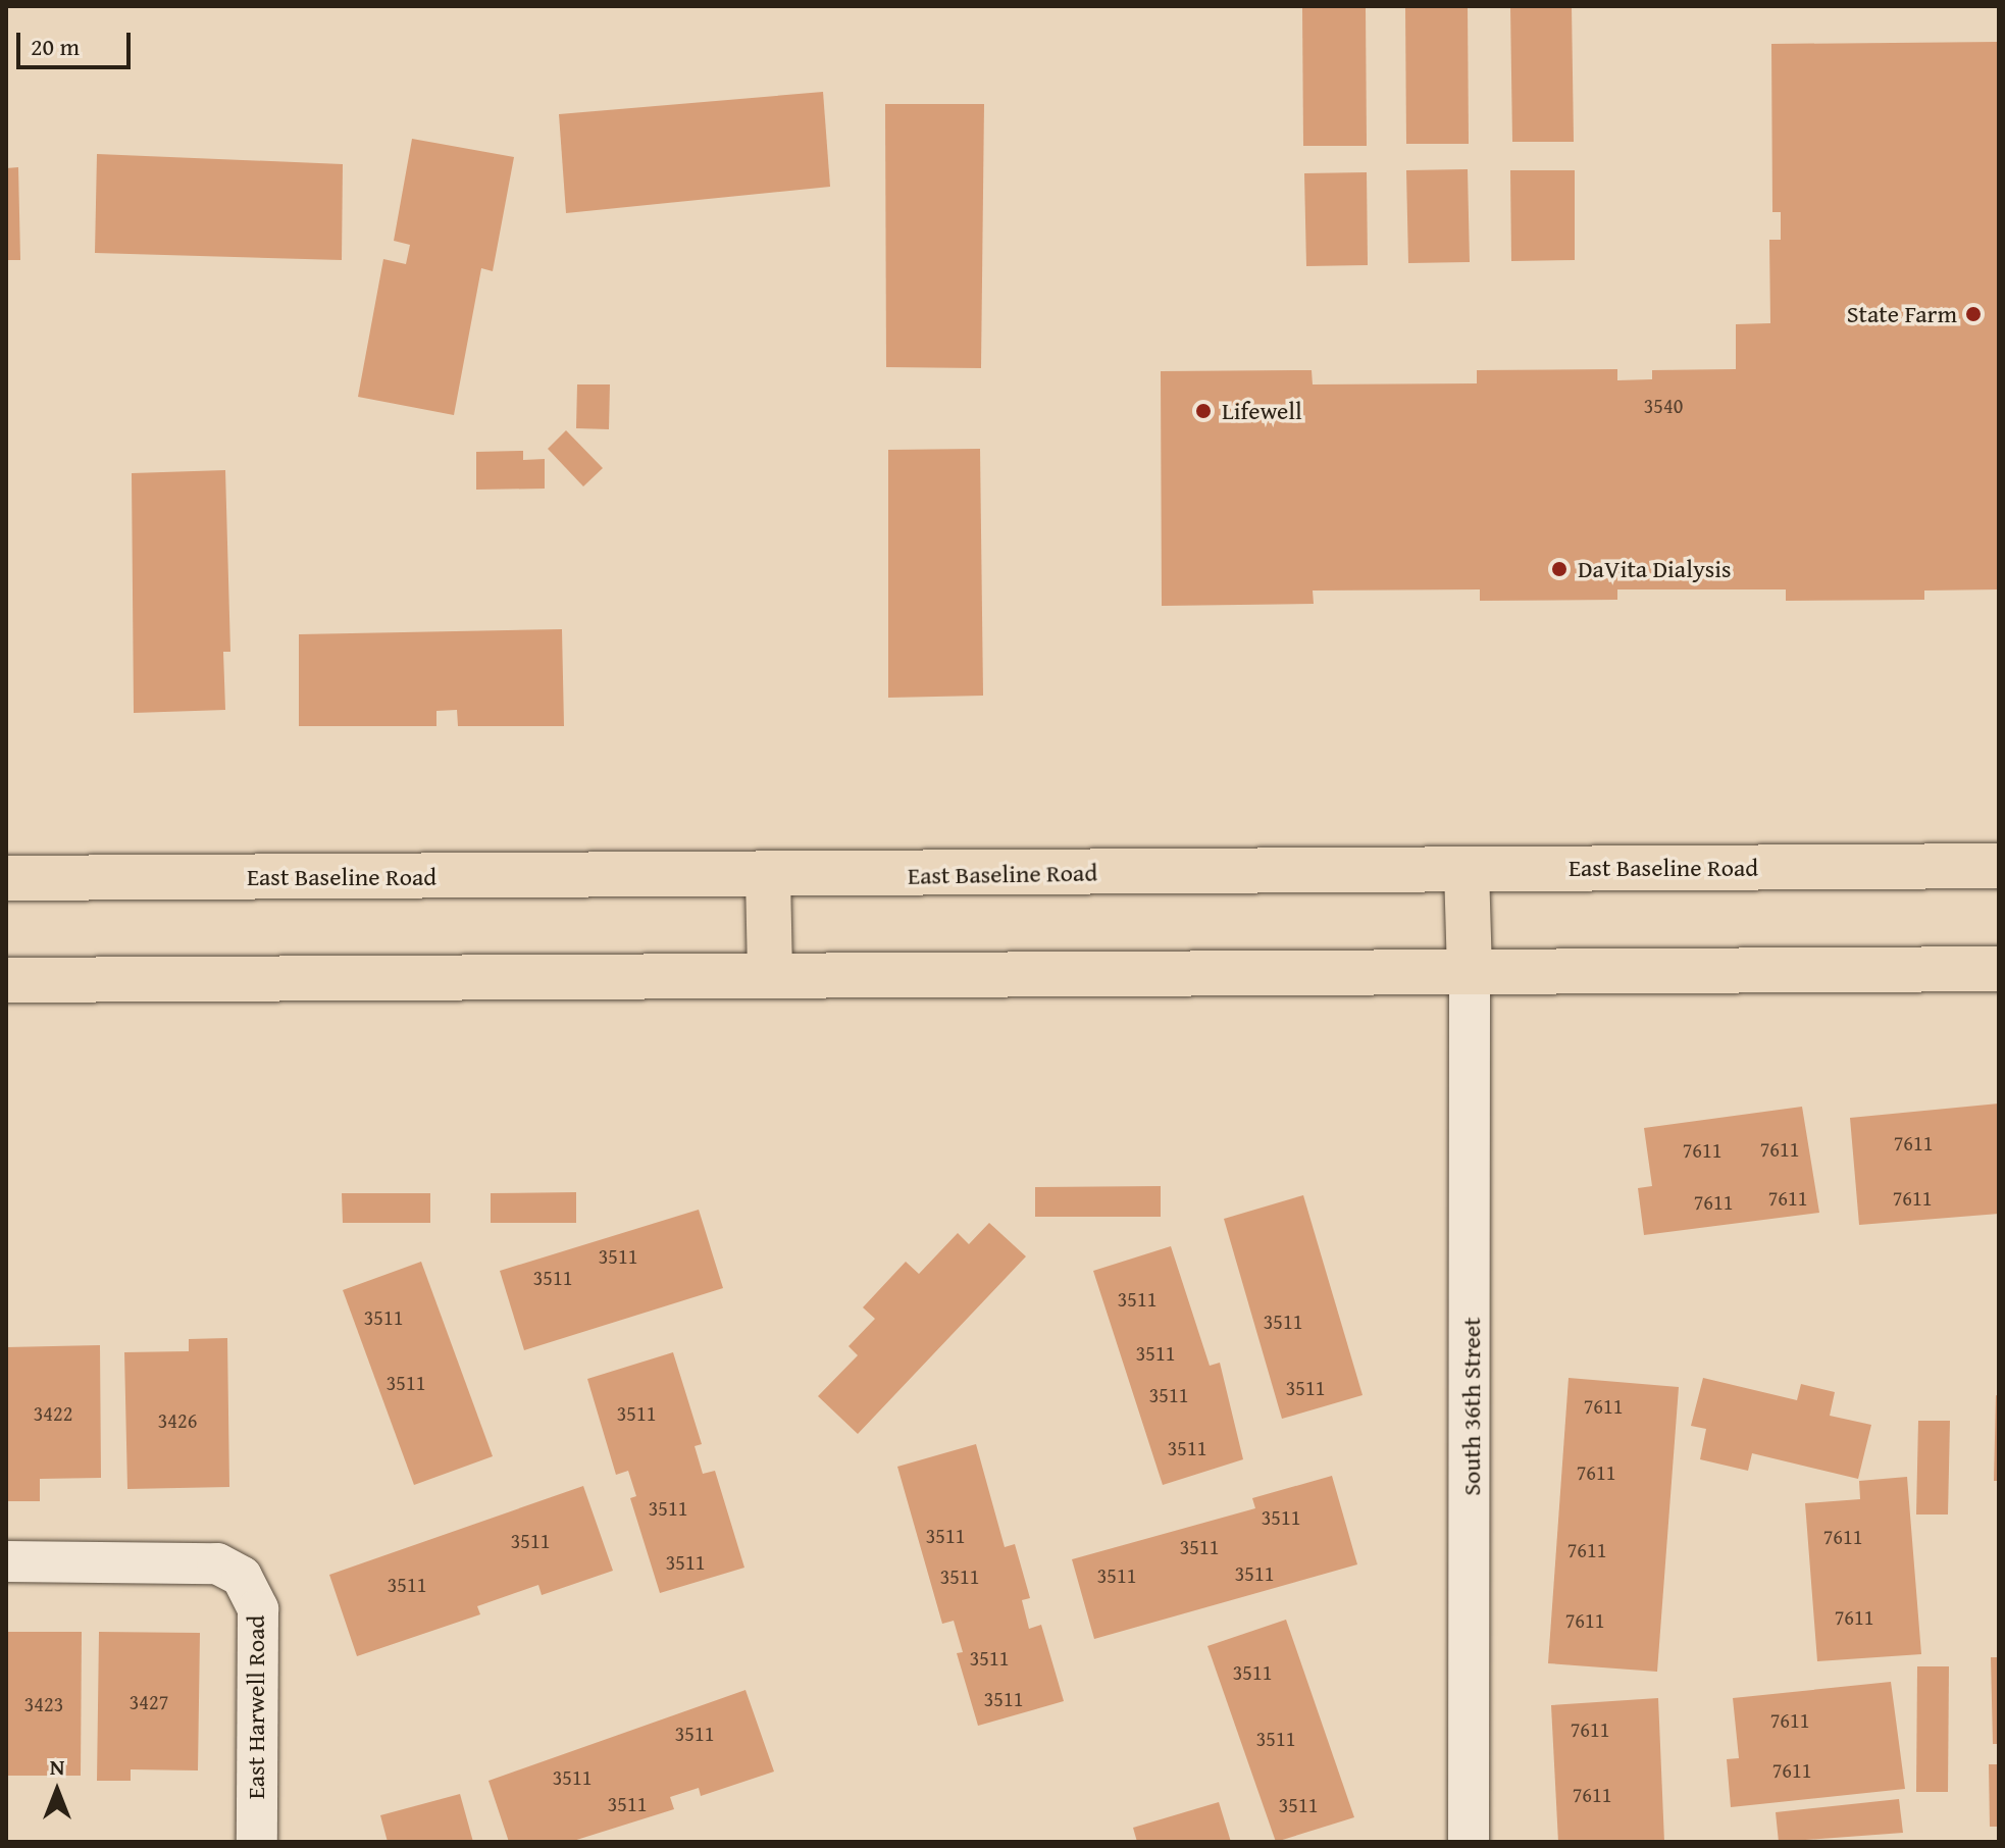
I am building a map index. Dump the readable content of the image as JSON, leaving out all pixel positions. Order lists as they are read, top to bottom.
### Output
{
  "streets": {
    "main road": ["East Baseline Road"],
    "street": ["South 36th Street", "East Harwell Road"]
  },
  "places": ["State Farm", "Lifewell", "DaVita Dialysis"],
  "house_numbers": [
    "3540",
    "7611",
    "7611",
    "7611",
    "7611",
    "7611",
    "7611",
    "3511",
    "3511",
    "3511",
    "3511",
    "3511",
    "3511",
    "3511",
    "3511",
    "3511",
    "7611",
    "3422",
    "3511",
    "3426",
    "3511",
    "7611",
    "3511",
    "3511",
    "3511",
    "7611",
    "3511",
    "3511",
    "7611",
    "3511",
    "3511",
    "3511",
    "3511",
    "3511",
    "7611",
    "7611",
    "3511",
    "3511",
    "3511",
    "3427",
    "3423",
    "7611",
    "7611",
    "3511",
    "3511",
    "7611",
    "3511",
    "7611",
    "3511",
    "3511"
  ],
  "scale_bar": "20 m",
  "north": "top"
}
